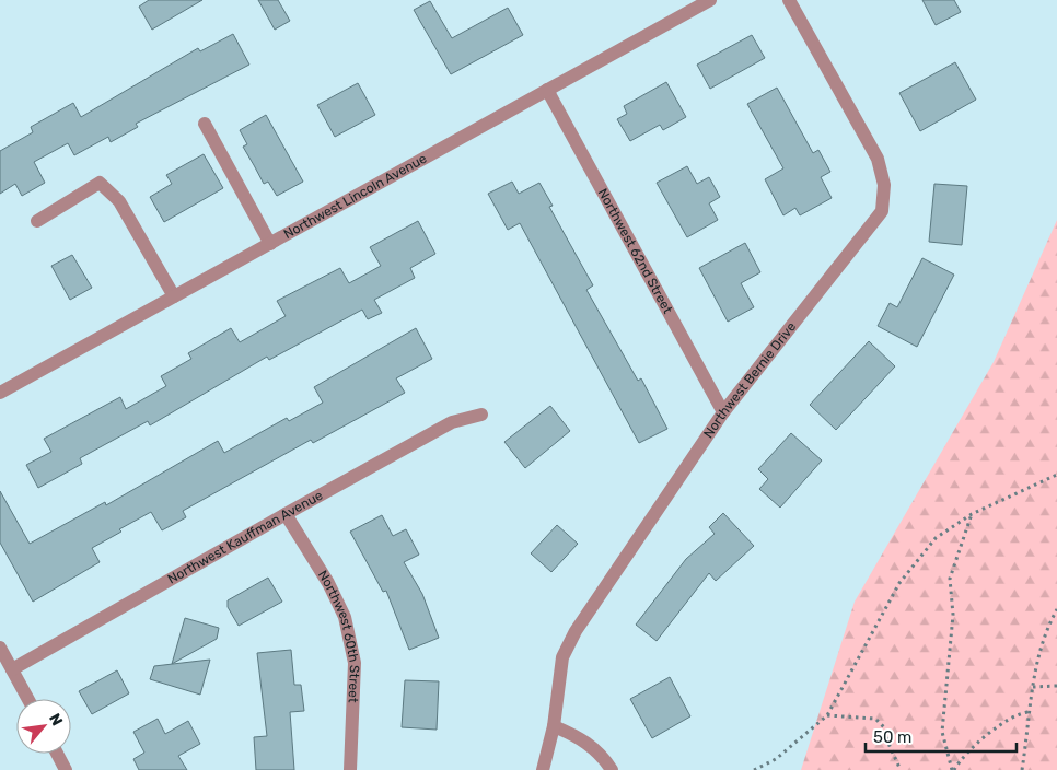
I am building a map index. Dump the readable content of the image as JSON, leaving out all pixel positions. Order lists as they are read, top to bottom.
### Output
{
  "streets": {
    "street": [
      "Northwest Lincoln Avenue",
      "Northwest 62nd Street",
      "Northwest Bernie Drive",
      "Northwest Kauffman Avenue",
      "Northwest 60th Street"
    ]
  },
  "crossings": [
    ["Northwest Lincoln Avenue", "Northwest 62nd Street"],
    ["Northwest 62nd Street", "Northwest Bernie Drive"],
    ["Northwest Kauffman Avenue", "Northwest 60th Street"]
  ],
  "scale_bar": "50 m",
  "north": "top right"
}
